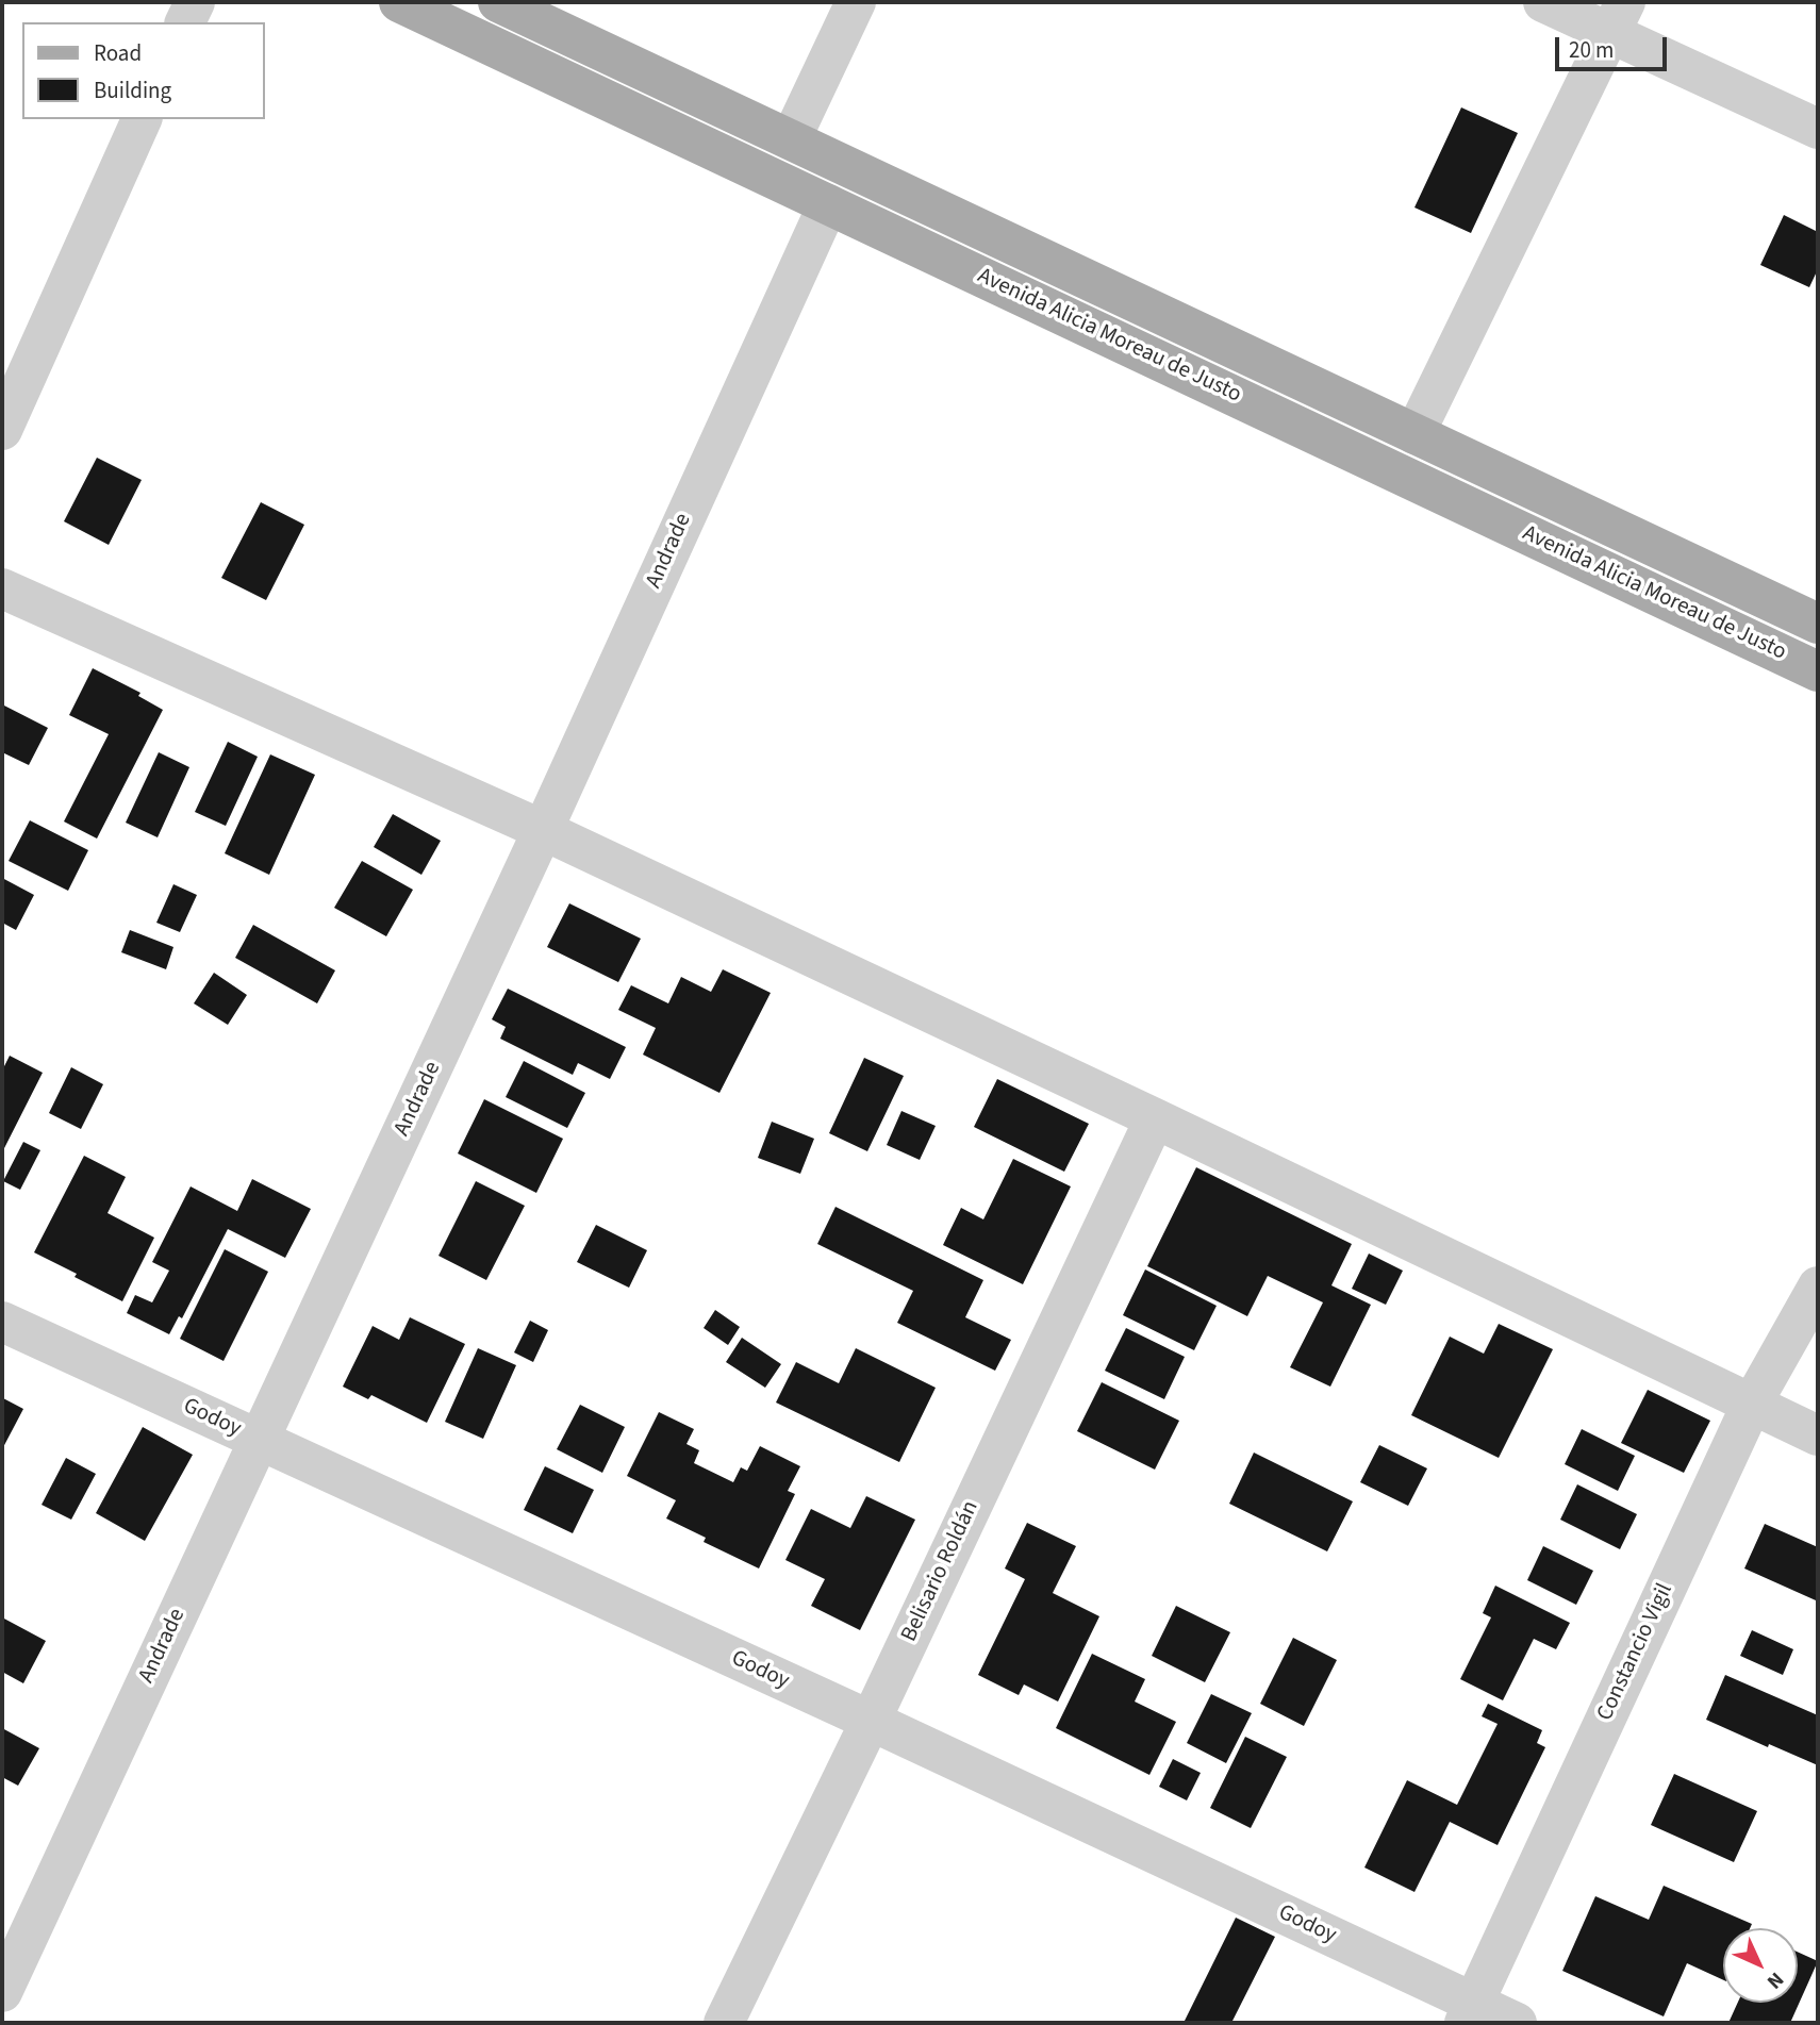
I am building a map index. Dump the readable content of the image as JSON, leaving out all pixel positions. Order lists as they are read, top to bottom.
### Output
{
  "streets": {
    "main road": ["Avenida Alicia Moreau de Justo"],
    "street": [
      "Andrade",
      "Godoy",
      "Belisario Roldán",
      "Constancio Vigil"
    ]
  },
  "crossings": [
    ["Avenida Alicia Moreau de Justo", "Andrade"],
    ["Andrade", "Godoy"],
    ["Godoy", "Belisario Roldán"],
    ["Godoy", "Constancio Vigil"]
  ],
  "legend": ["Road", "Building"],
  "scale_bar": "20 m",
  "north": "bottom right"
}
